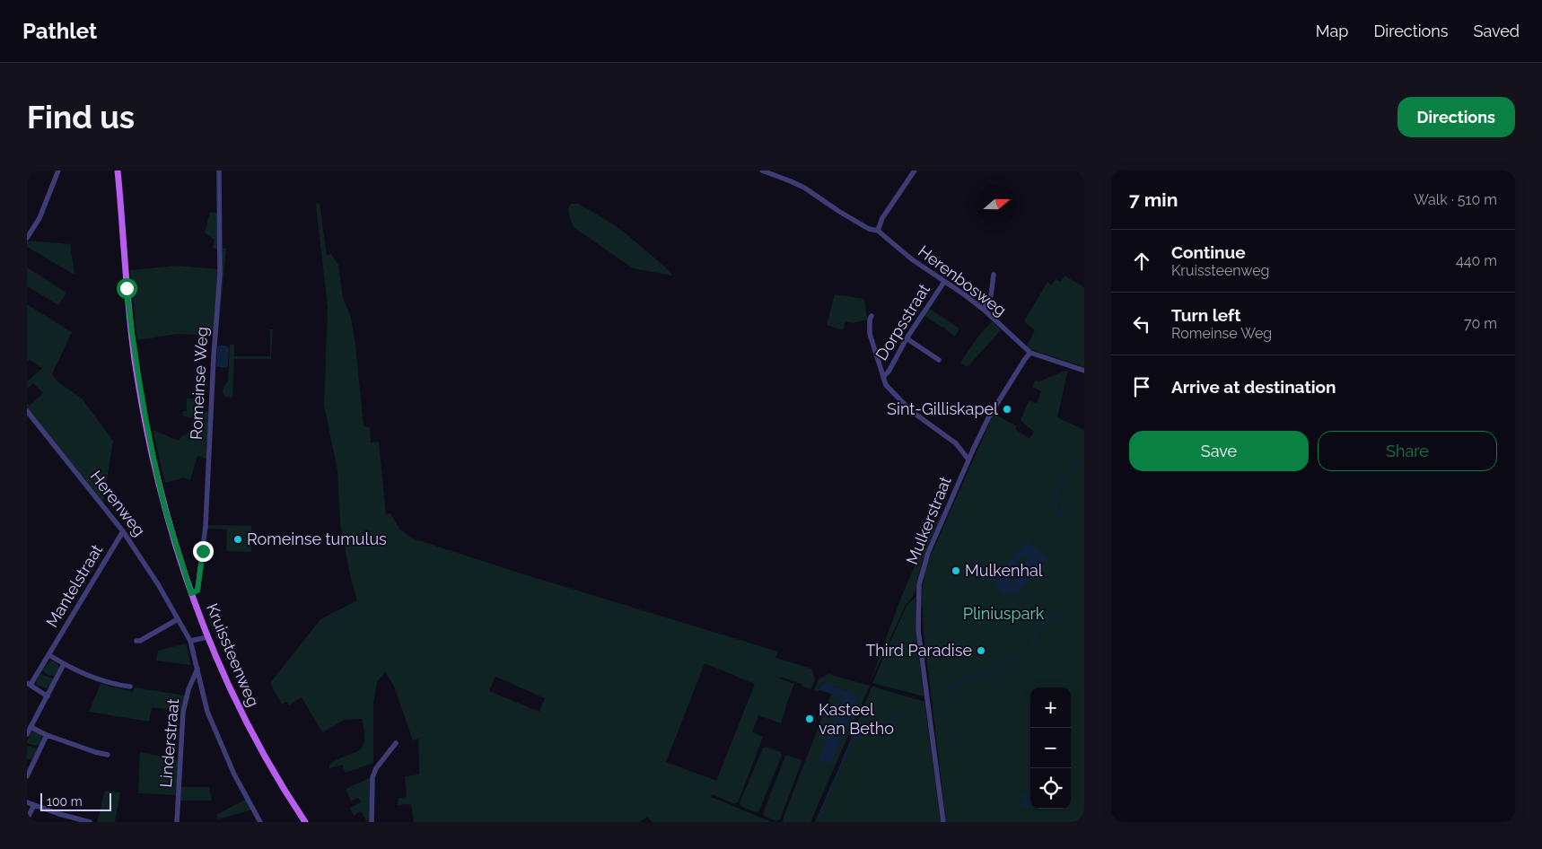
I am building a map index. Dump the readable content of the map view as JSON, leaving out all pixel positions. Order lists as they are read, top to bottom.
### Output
{
  "streets": {
    "main road": ["Kruissteenweg"],
    "street": [
      "Herenbosweg",
      "Dorpsstraat",
      "Romeinse Weg",
      "Herenweg",
      "Mulkerstraat",
      "Mantelstraat",
      "Linderstraat"
    ]
  },
  "crossings": [
    ["Herenbosweg", "Dorpsstraat"],
    ["Herenbosweg", "Mulkerstraat"],
    ["Romeinse Weg", "Kruissteenweg"],
    ["Herenweg", "Mantelstraat"],
    ["Herenweg", "Linderstraat"]
  ],
  "parks": ["Pliniuspark"],
  "places": [
    "Sint-Gilliskapel",
    "Romeinse tumulus",
    "Mulkenhal",
    "Third Paradise",
    "Kasteel van Betho"
  ],
  "scale_bar": "100 m",
  "north": "right",
  "page": {
    "header": "Pathlet",
    "nav": ["Map", "Directions", "Saved"],
    "buttons": [
      "Directions",
      ["Save", "Share"]
    ],
    "title": "Find us",
    "heading": ["7 min", "Walk · 510 m"],
    "list": [
      ["Continue", "Kruissteenweg", "440 m"],
      ["Turn left", "Romeinse Weg", "70 m"],
      "Arrive at destination"
    ],
    "map_buttons": ["+", "−"],
    "scale": "100 m"
  }
}
